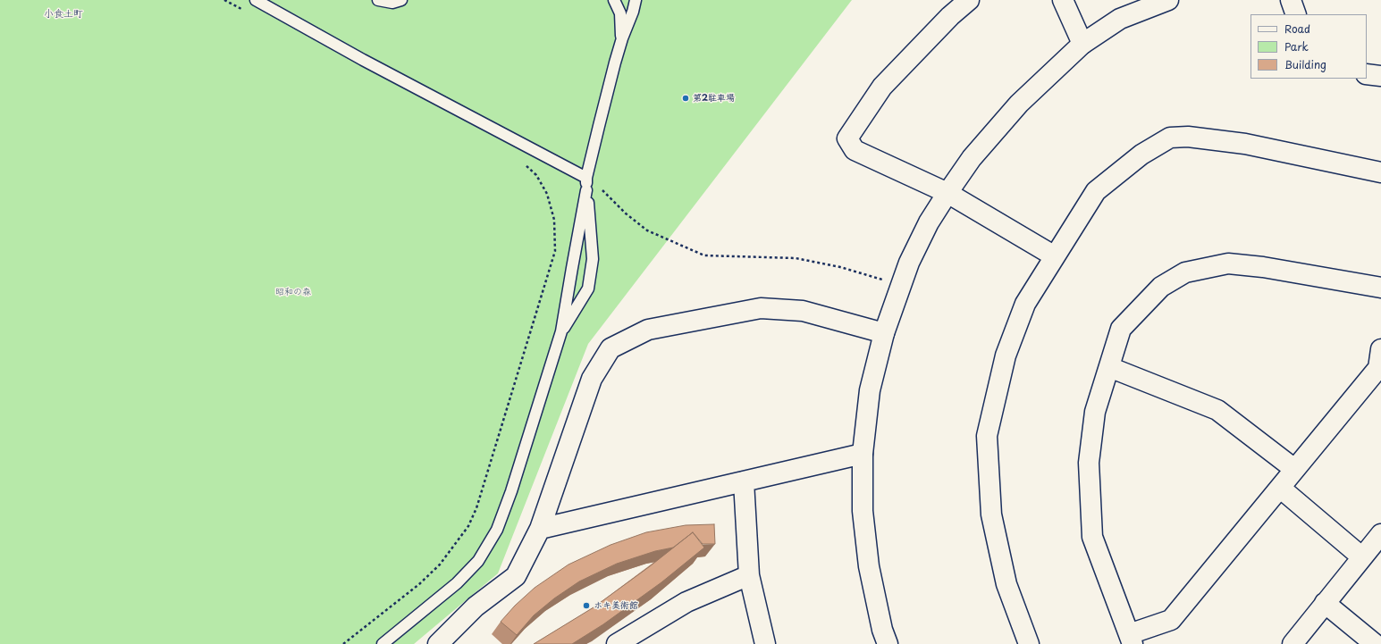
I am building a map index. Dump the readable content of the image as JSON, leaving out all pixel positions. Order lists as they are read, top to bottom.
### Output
{
  "districts": ["小食土町"],
  "parks": ["昭和の森"],
  "places": ["第2駐車場", "ホキ美術館"],
  "legend": ["Road", "Park", "Building"]
}
